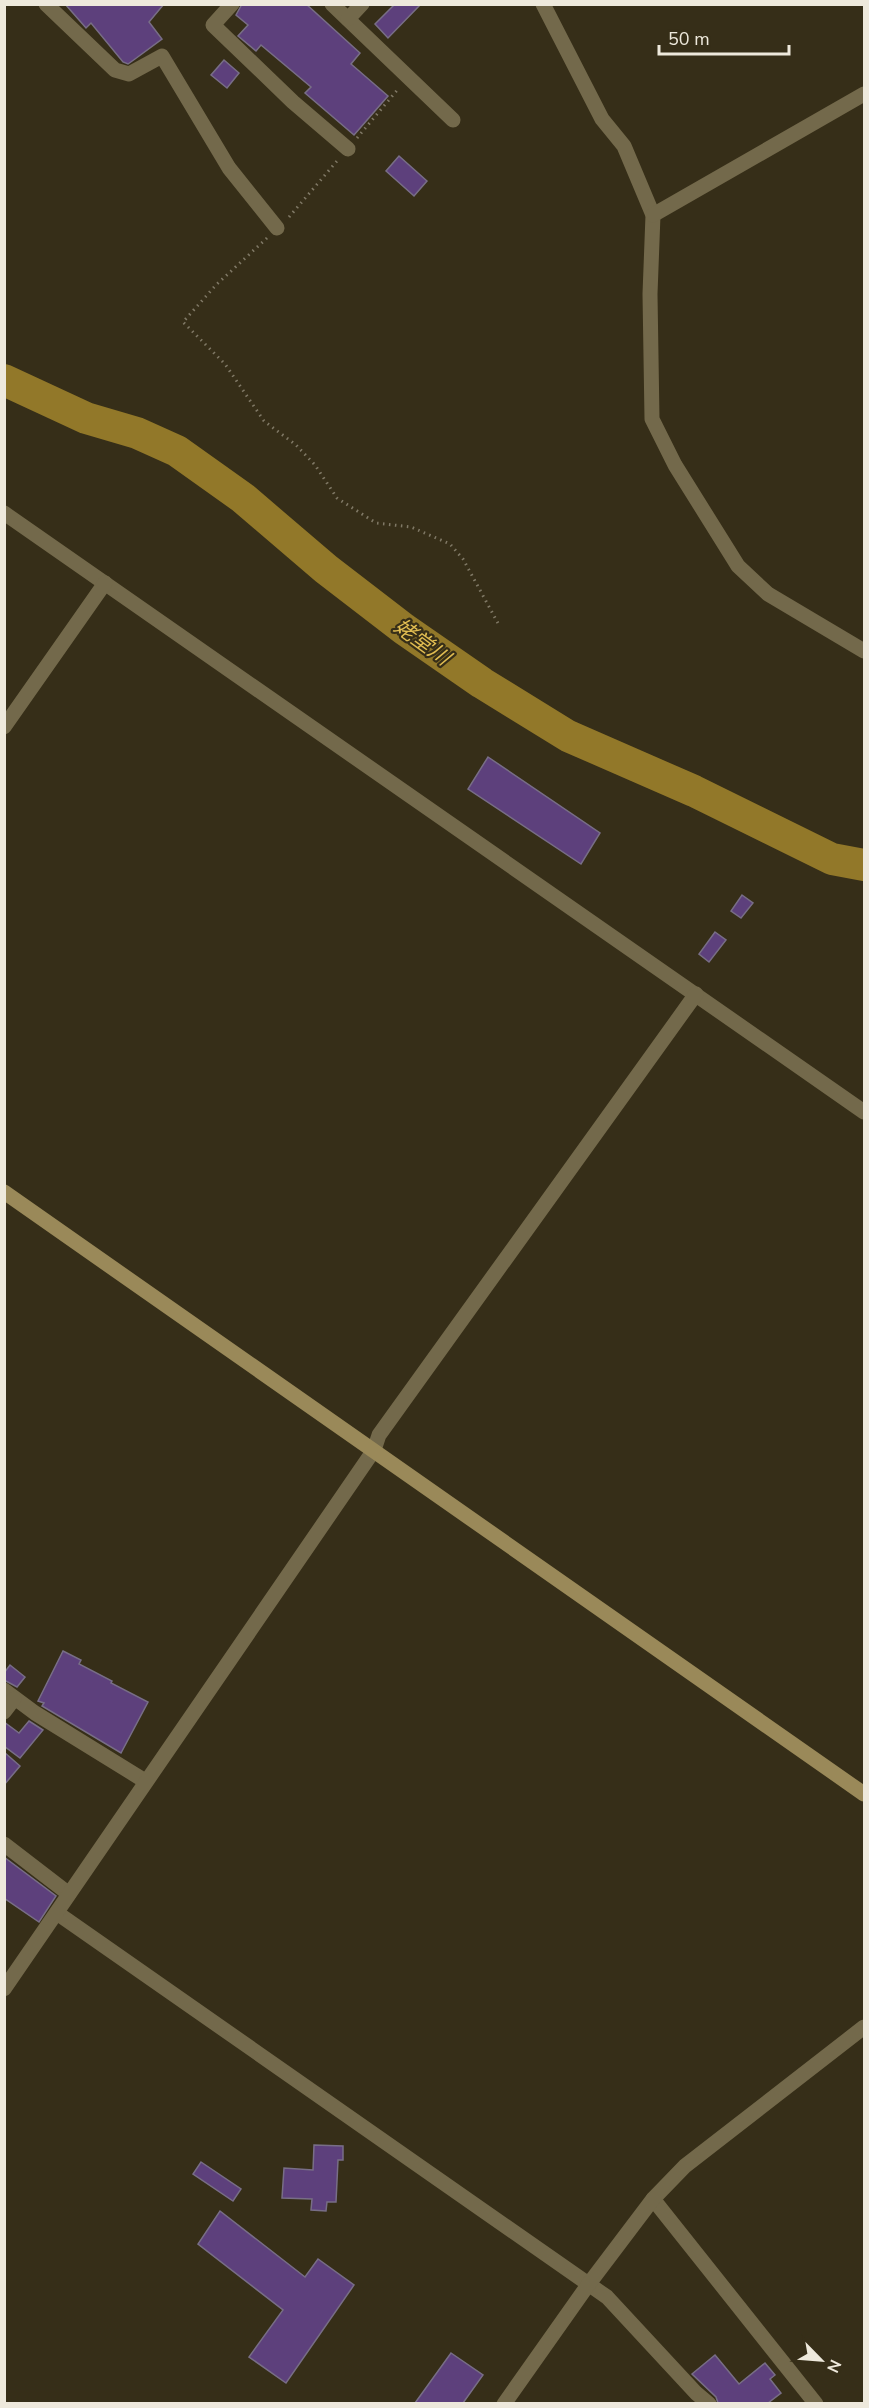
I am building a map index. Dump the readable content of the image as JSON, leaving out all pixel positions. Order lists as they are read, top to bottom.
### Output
{
  "water": ["姥堂川"],
  "scale_bar": "50 m",
  "north": "bottom right"
}
